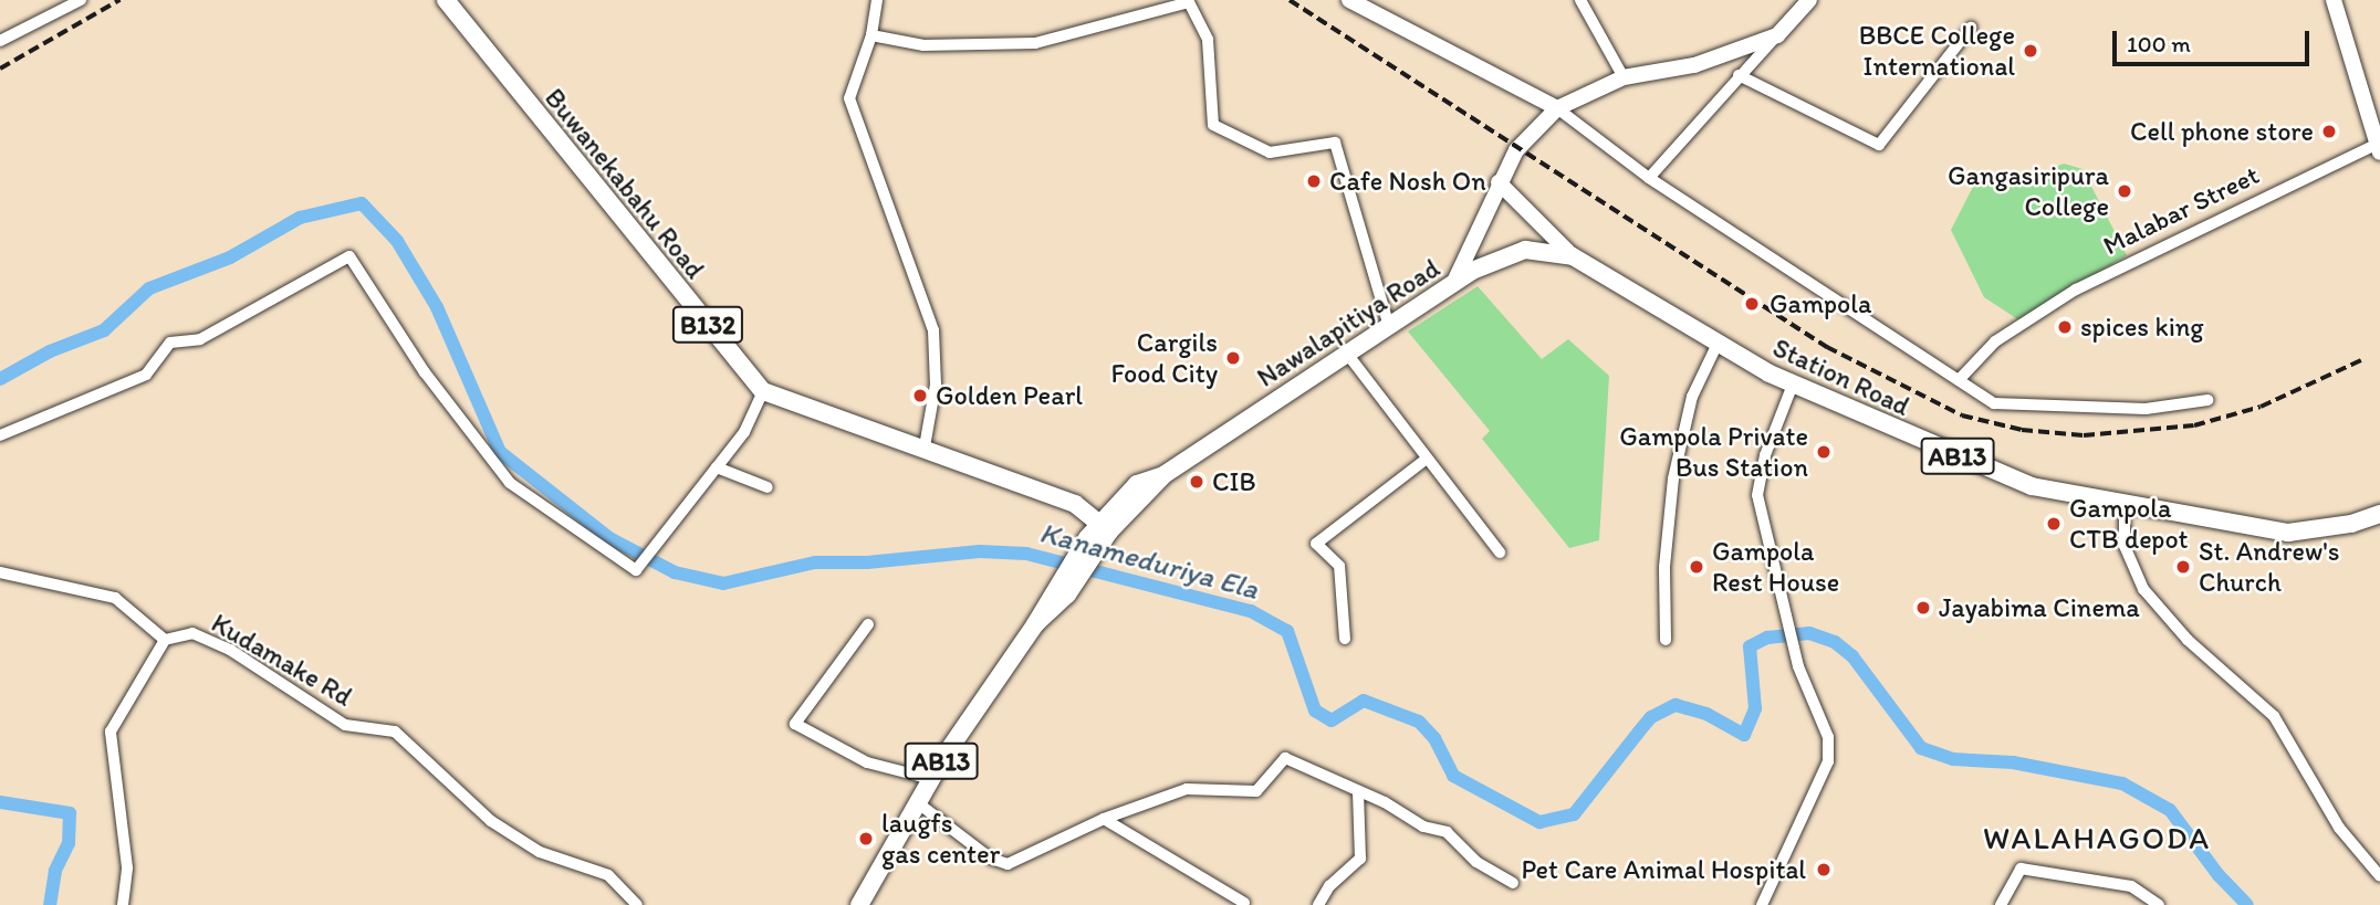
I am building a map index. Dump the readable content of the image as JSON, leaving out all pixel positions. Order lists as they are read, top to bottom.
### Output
{
  "streets": {
    "main road": [
      "Buwanekabahu Road",
      "Nawalapitiya Road",
      "B132",
      "Station Road",
      "AB13"
    ],
    "street": ["Malabar Street", "Kudamake Rd"]
  },
  "crossings": [
    ["Nawalapitiya Road", "Station Road"],
    ["Nawalapitiya Road", "AB13"]
  ],
  "districts": ["WALAHAGODA"],
  "water": ["Kanameduriya Ela"],
  "places": [
    "BBCE College International",
    "Cell phone store",
    "Cafe Nosh On",
    "Gangasiripura College",
    "Gampola",
    "spices king",
    "Cargils Food City",
    "Golden Pearl",
    "Gampola Private Bus Station",
    "CIB",
    "Gampola CTB depot",
    "Gampola Rest House",
    "St. Andrew's Church",
    "Jayabima Cinema",
    "laugfs gas center",
    "Pet Care Animal Hospital"
  ],
  "scale_bar": "100 m"
}
